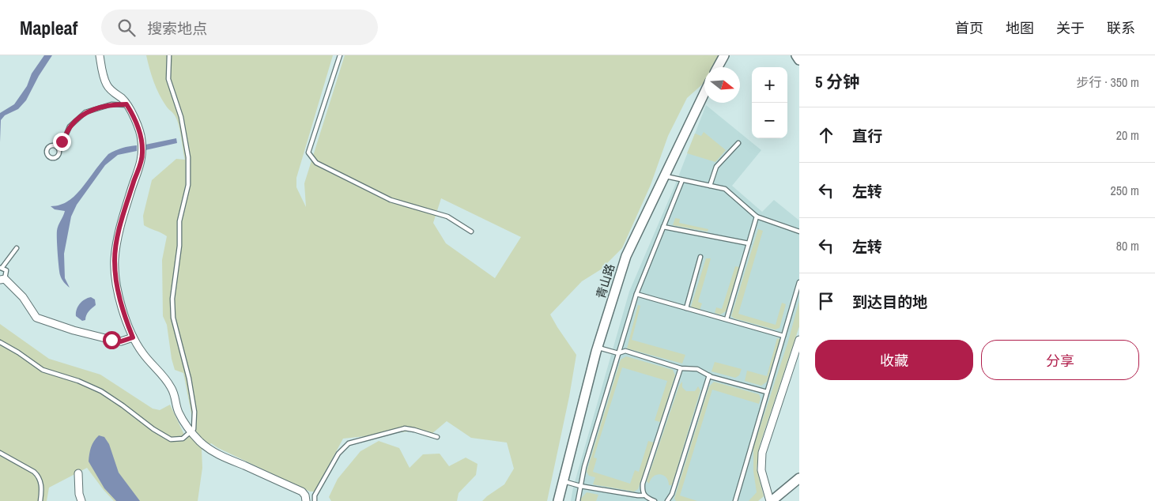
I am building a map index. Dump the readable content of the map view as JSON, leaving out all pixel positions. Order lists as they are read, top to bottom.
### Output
{
  "streets": {
    "street": ["青山路"]
  },
  "north": "right",
  "page": {
    "header": "Mapleaf",
    "search": "搜索地点",
    "nav": [
      "首页",
      "地图",
      "关于",
      "联系"
    ],
    "heading": ["5 分钟", "步行 · 350 m"],
    "map_buttons": ["+", "−"],
    "list": [
      ["直行", "20 m"],
      ["左转", "250 m"],
      ["左转", "80 m"],
      "到达目的地"
    ],
    "buttons": ["收藏", "分享"]
  }
}
